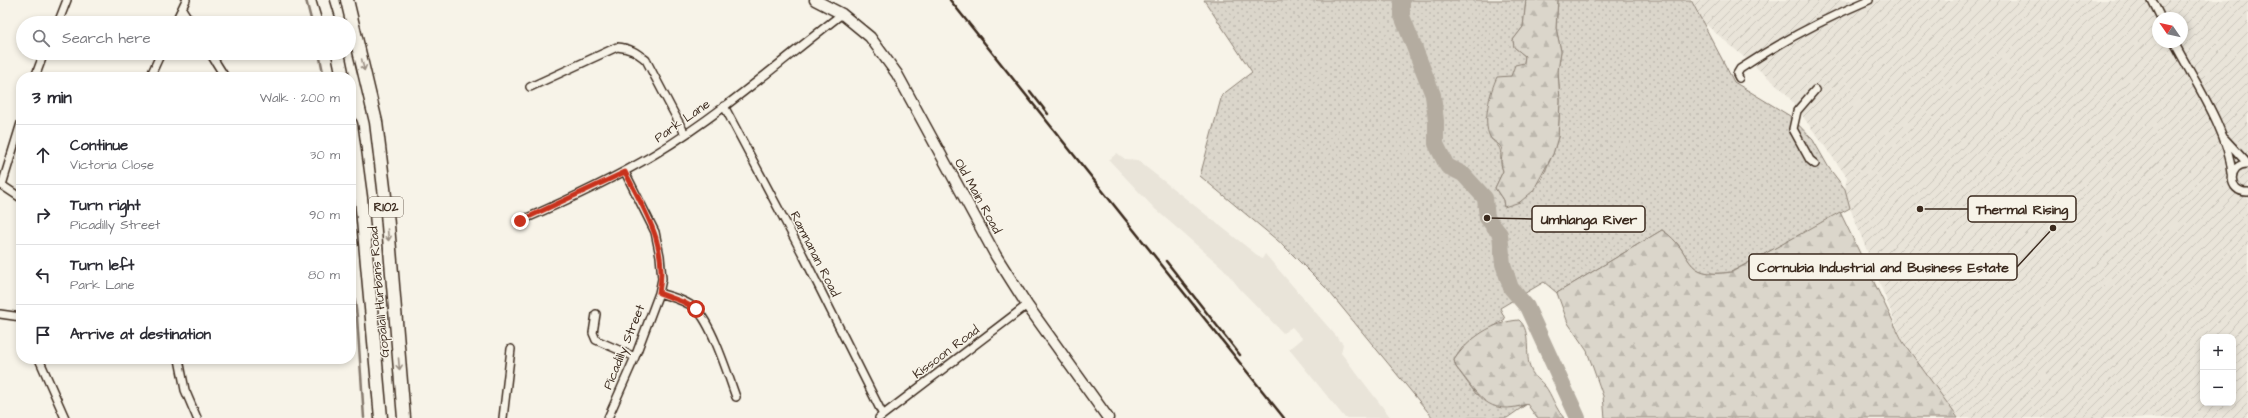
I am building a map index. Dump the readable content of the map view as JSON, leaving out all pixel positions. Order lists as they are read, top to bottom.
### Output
{
  "streets": {
    "main road": ["R102", "Gopalall Hurbans Road"],
    "street": [
      "Park Lane",
      "Old Main Road",
      "Ramnanan Road",
      "Picadilly Street",
      "Kissoon Road"
    ]
  },
  "crossings": [
    ["Park Lane", "Old Main Road"],
    ["Park Lane", "Ramnanan Road"],
    ["Park Lane", "Picadilly Street"],
    ["Old Main Road", "Kissoon Road"],
    ["Ramnanan Road", "Kissoon Road"]
  ],
  "places": ["Thermal Rising", "Umhlanga River", "Cornubia Industrial and Business Estate"],
  "north": "top left",
  "page": {
    "search": "Search here",
    "heading": ["3 min", "Walk · 200 m"],
    "list": [
      ["Continue", "Victoria Close", "30 m"],
      ["Turn right", "Picadilly Street", "90 m"],
      ["Turn left", "Park Lane", "80 m"],
      "Arrive at destination"
    ],
    "map_buttons": ["+", "−"]
  }
}
